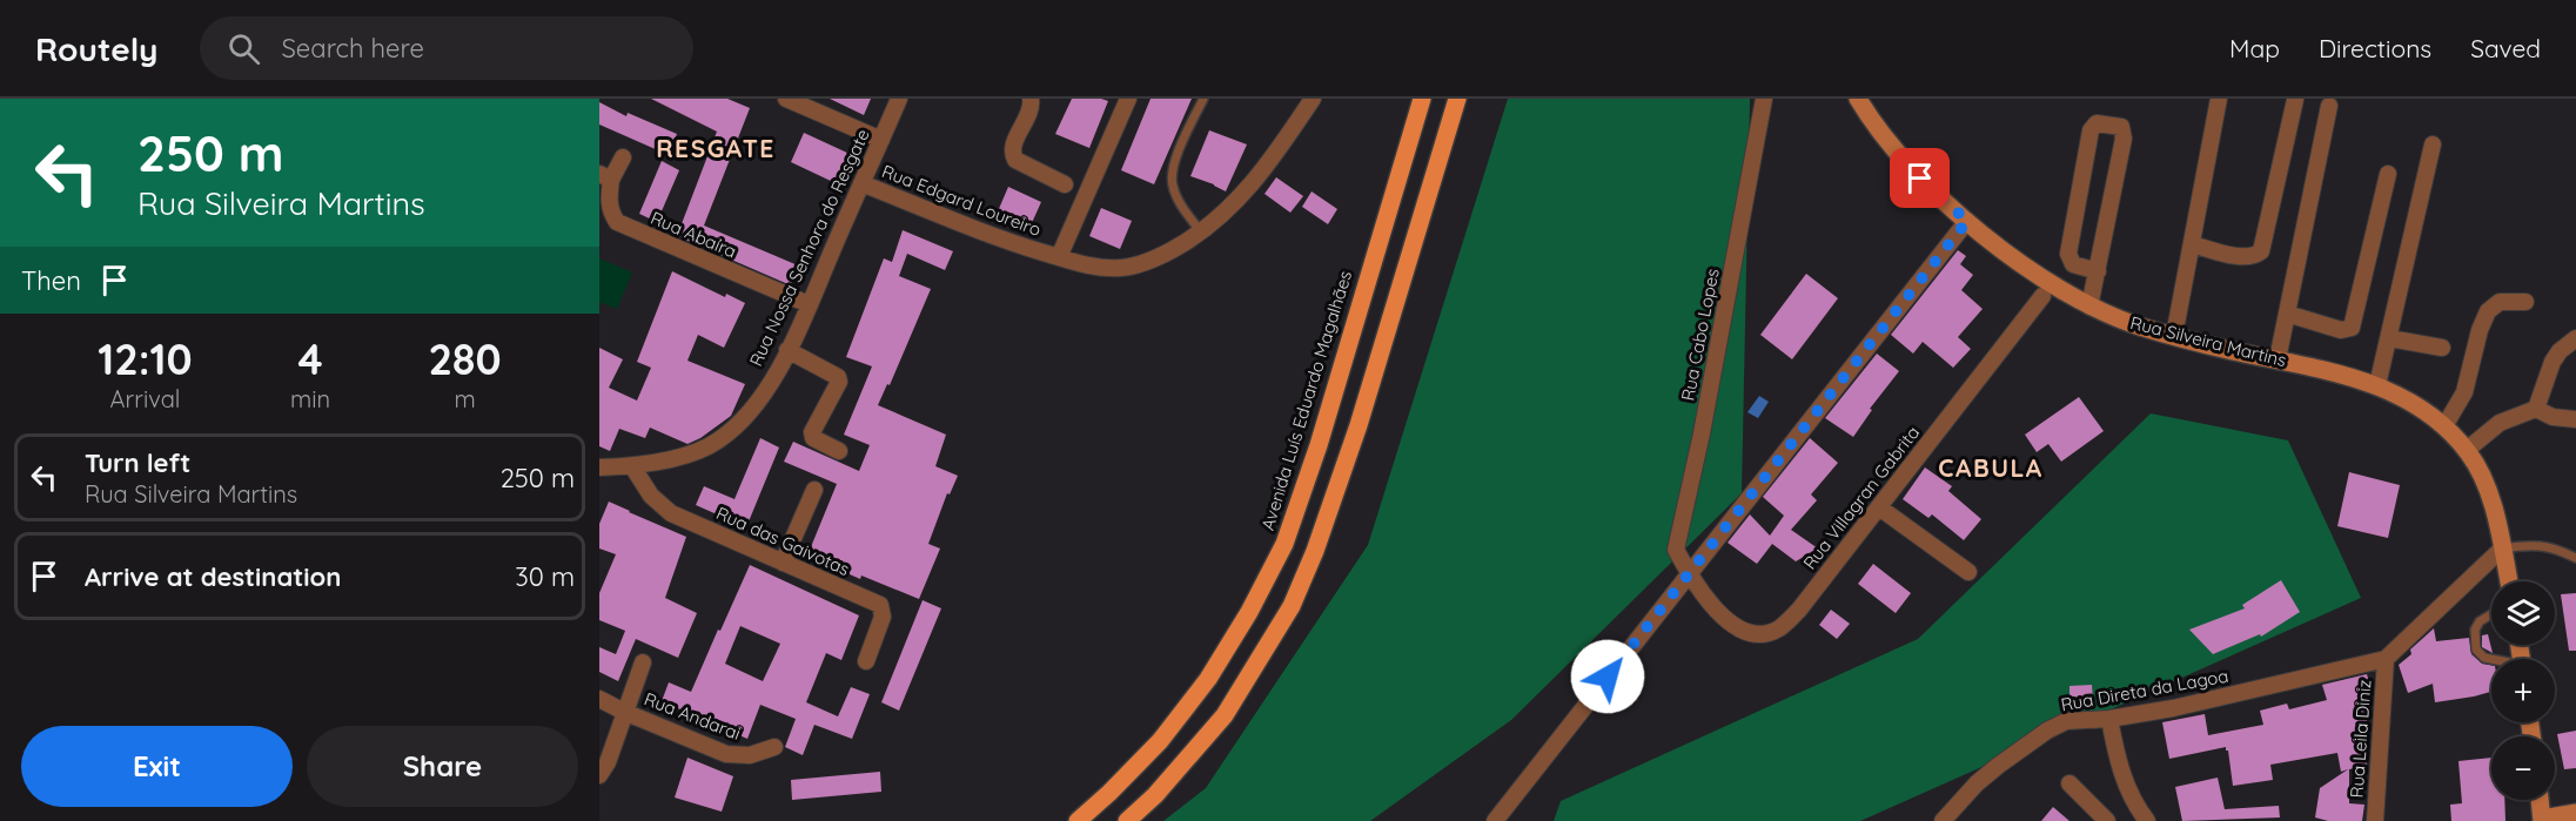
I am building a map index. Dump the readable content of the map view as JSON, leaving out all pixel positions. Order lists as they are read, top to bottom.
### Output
{
  "streets": {
    "main road": ["Rua Silveira Martins", "Avenida Luís Eduardo Magalhães"],
    "street": [
      "Rua Edgard Loureiro",
      "Rua Abaíra",
      "Rua Nossa Senhora do Resgate",
      "Rua Cabo Lopes",
      "Rua Villagran Gabrita",
      "Rua das Gaivotas",
      "Rua Direta da Lagoa",
      "Rua Andarai",
      "Rua Leila Diniz"
    ]
  },
  "crossings": [
    ["Rua Edgard Loureiro", "Rua Nossa Senhora do Resgate"],
    ["Rua Abaíra", "Rua Nossa Senhora do Resgate"],
    ["Rua Nossa Senhora do Resgate", "Rua das Gaivotas"],
    ["Rua Cabo Lopes", "Rua Villagran Gabrita"],
    ["Rua Direta da Lagoa", "Rua Leila Diniz"]
  ],
  "districts": ["RESGATE", "CABULA"],
  "page": {
    "header": "Routely",
    "search": "Search here",
    "nav": ["Map", "Directions", "Saved"],
    "turn": ["250 m", "Rua Silveira Martins"],
    "then": "Then",
    "eta": [
      "12:10",
      "Arrival",
      "4",
      "min",
      "280",
      "m"
    ],
    "list": [
      {
        "name": "Turn left",
        "note": "Rua Silveira Martins",
        "value": "250 m"
      },
      {
        "name": "Arrive at destination",
        "value": "30 m"
      }
    ],
    "map_buttons": ["+", "−"],
    "buttons": ["Exit", "Share"]
  }
}
